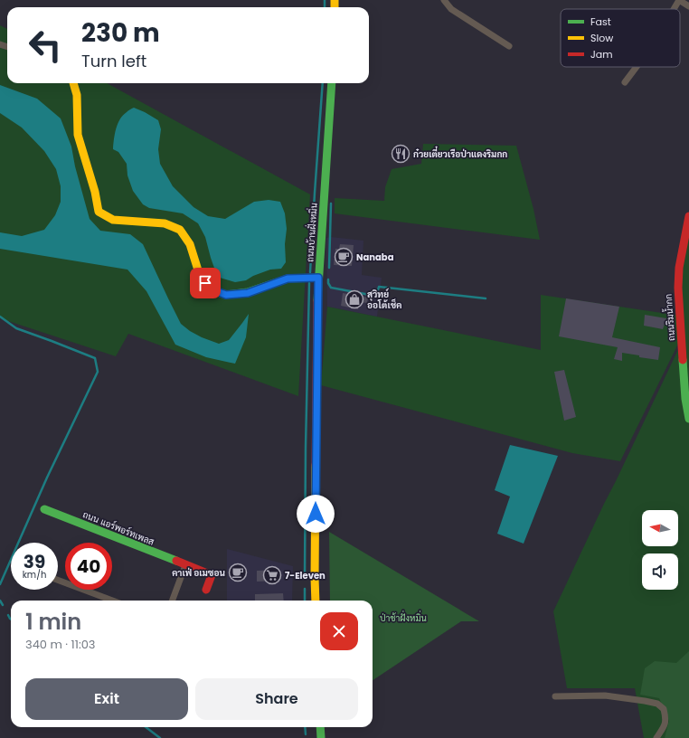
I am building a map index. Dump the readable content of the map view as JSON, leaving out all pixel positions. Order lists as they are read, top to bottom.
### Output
{
  "streets": {
    "street": ["ถนนบ้านฝั่งหมิ่น", "ถนนริมน้ำกก", "ถนน แอร์พอร์ทเพลส"]
  },
  "parks": ["ป่าช้าฝั่งหมิ่น"],
  "places": {
    "restaurant": ["ก๋วยเตี๋ยวเรือป่าแดงริมกก"],
    "cafe": ["Nanaba", "คาเฟ่ อเมซอน"],
    "shop": ["สุวิทย์ ออโต้เช็ค"],
    "supermarket": ["7-Eleven"]
  },
  "legend": ["Fast", "Slow", "Jam"],
  "north": "left",
  "page": {
    "turn": ["230 m", "Turn left"],
    "speed": "39 km/h",
    "limit": "40",
    "heading": ["1 min", "340 m · 11:03"],
    "buttons": ["Exit", "Share"]
  }
}
